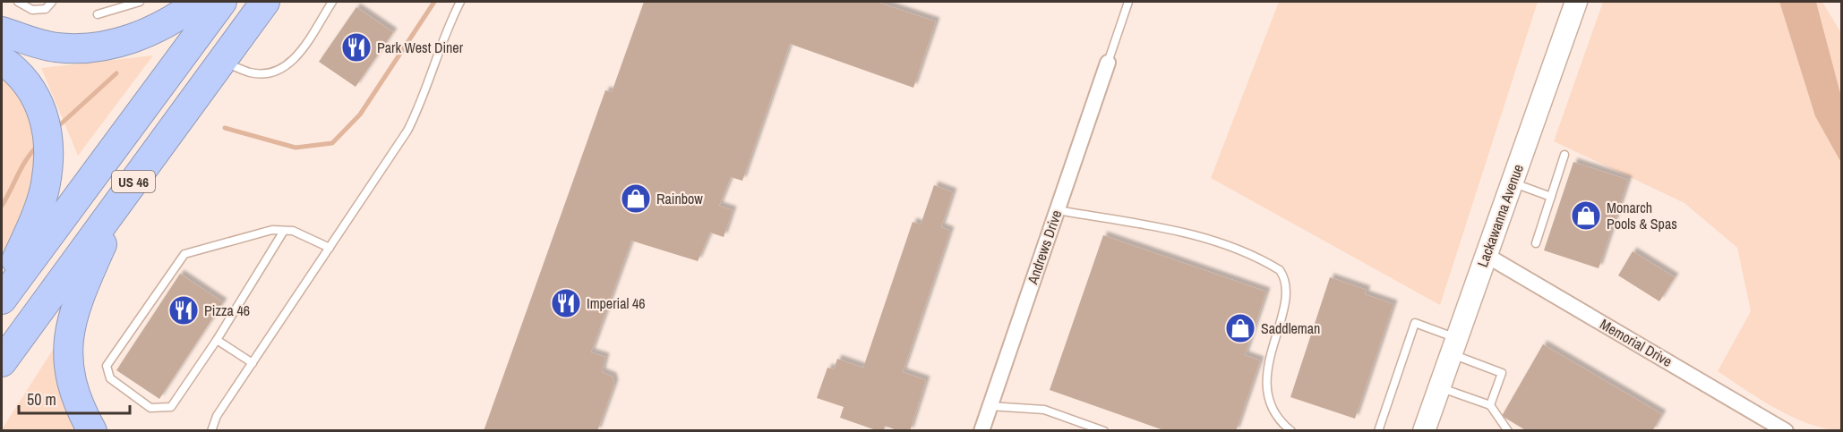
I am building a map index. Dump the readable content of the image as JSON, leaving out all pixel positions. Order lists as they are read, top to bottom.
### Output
{
  "streets": {
    "highway": ["US 46"],
    "street": ["Lackawanna Avenue", "Andrews Drive", "Memorial Drive"]
  },
  "crossings": [
    ["Lackawanna Avenue", "Memorial Drive"]
  ],
  "places": {
    "restaurant": ["Park West Diner", "Imperial 46", "Pizza 46"],
    "shop": ["Rainbow", "Monarch Pools & Spas", "Saddleman"]
  },
  "scale_bar": "50 m"
}
